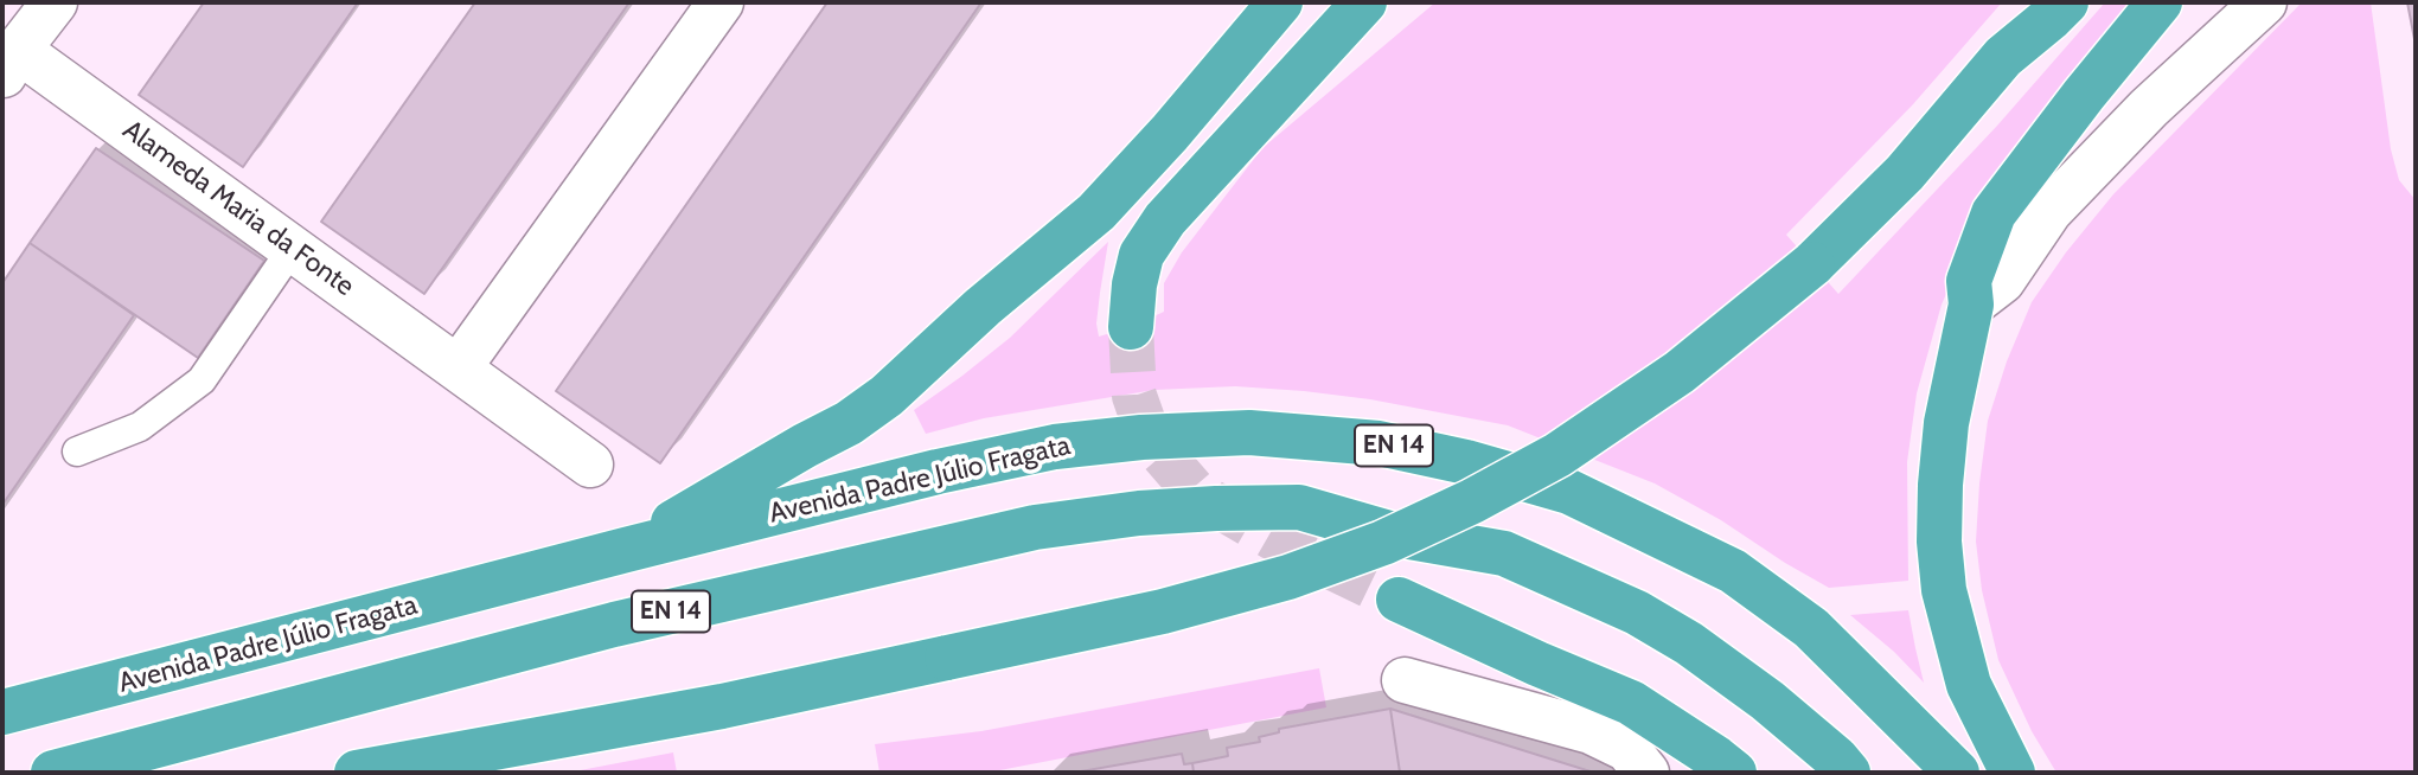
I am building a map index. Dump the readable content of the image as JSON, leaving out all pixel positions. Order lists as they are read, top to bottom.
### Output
{
  "streets": {
    "highway": ["EN 14", "Avenida Padre Júlio Fragata"],
    "street": ["Alameda Maria da Fonte"]
  }
}
